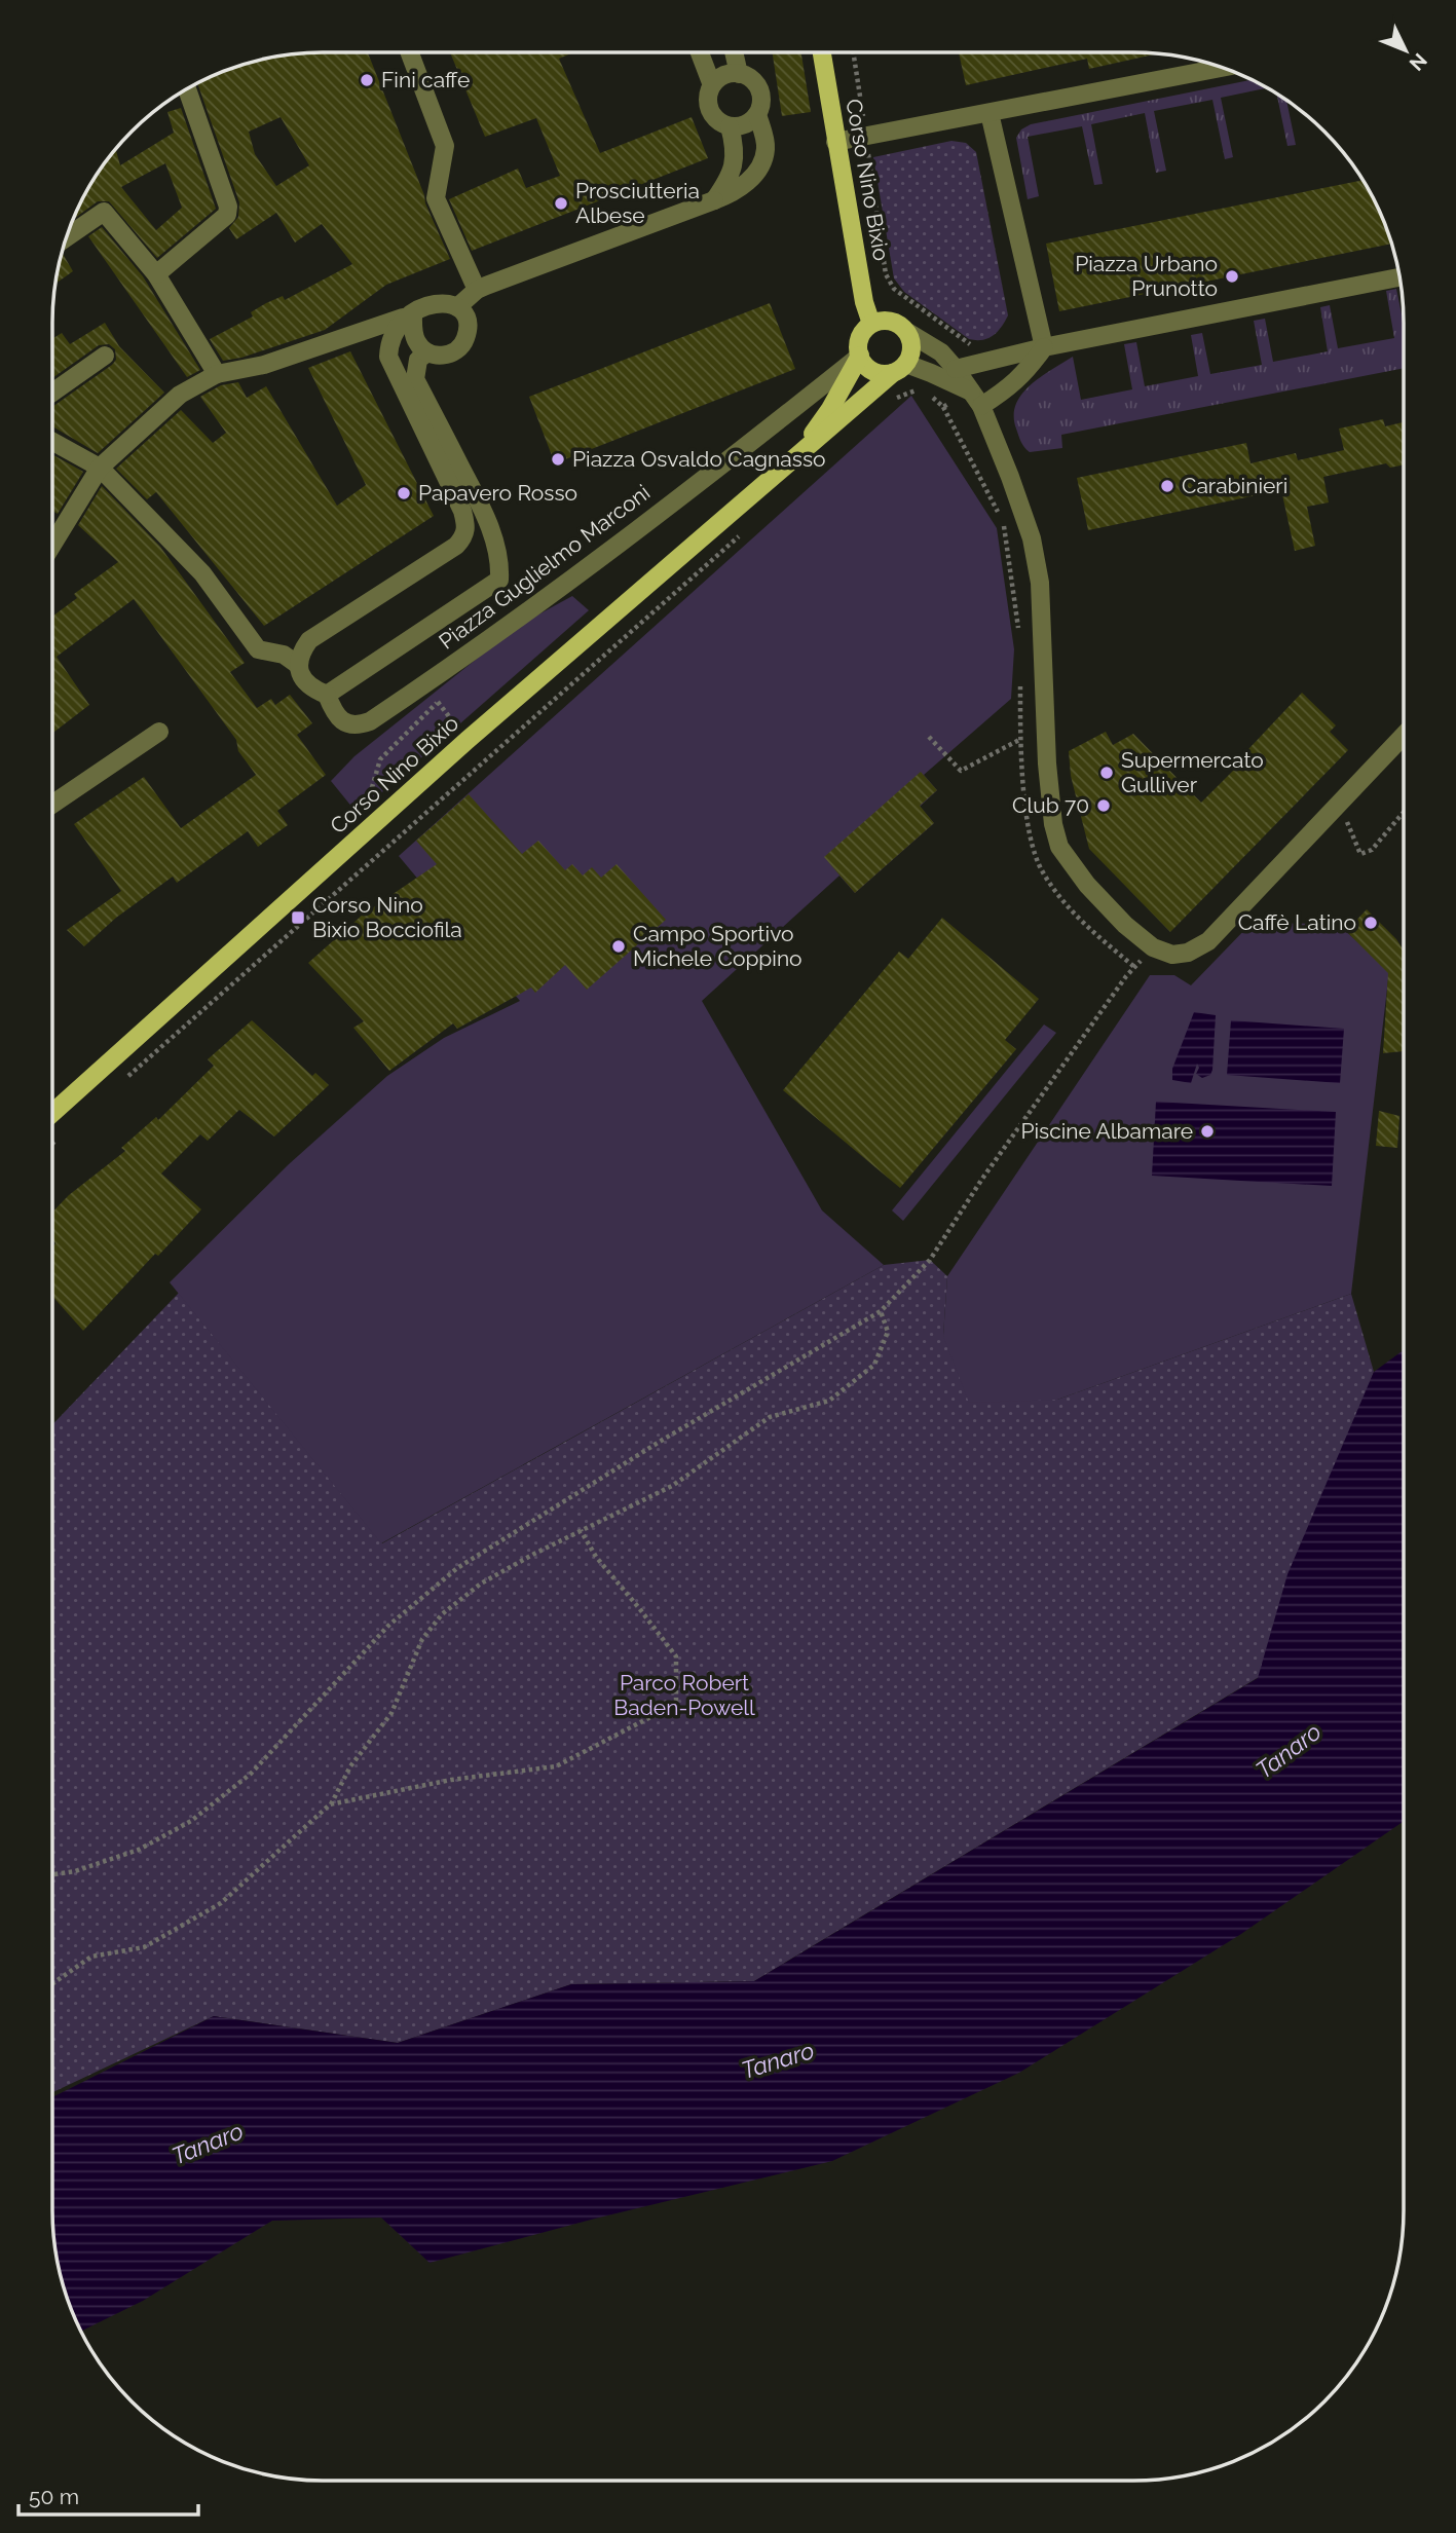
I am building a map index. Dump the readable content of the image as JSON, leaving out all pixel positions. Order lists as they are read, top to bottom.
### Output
{
  "streets": {
    "main road": ["Corso Nino Bixio"],
    "street": ["Piazza Guglielmo Marconi"]
  },
  "crossings": [
    ["Corso Nino Bixio", "Piazza Guglielmo Marconi"]
  ],
  "water": ["Tanaro"],
  "parks": ["Parco Robert Baden-Powell"],
  "places": {
    "other": [
      "Fini caffe",
      "Prosciutteria Albese",
      "Piazza Urbano Prunotto",
      "Piazza Osvaldo Cagnasso",
      "Carabinieri",
      "Papavero Rosso",
      "Supermercato Gulliver",
      "Club 70",
      "Caffè Latino",
      "Campo Sportivo Michele Coppino",
      "Piscine Albamare"
    ],
    "transit": ["Corso Nino Bixio Bocciofila"]
  },
  "scale_bar": "50 m",
  "north": "bottom right"
}
